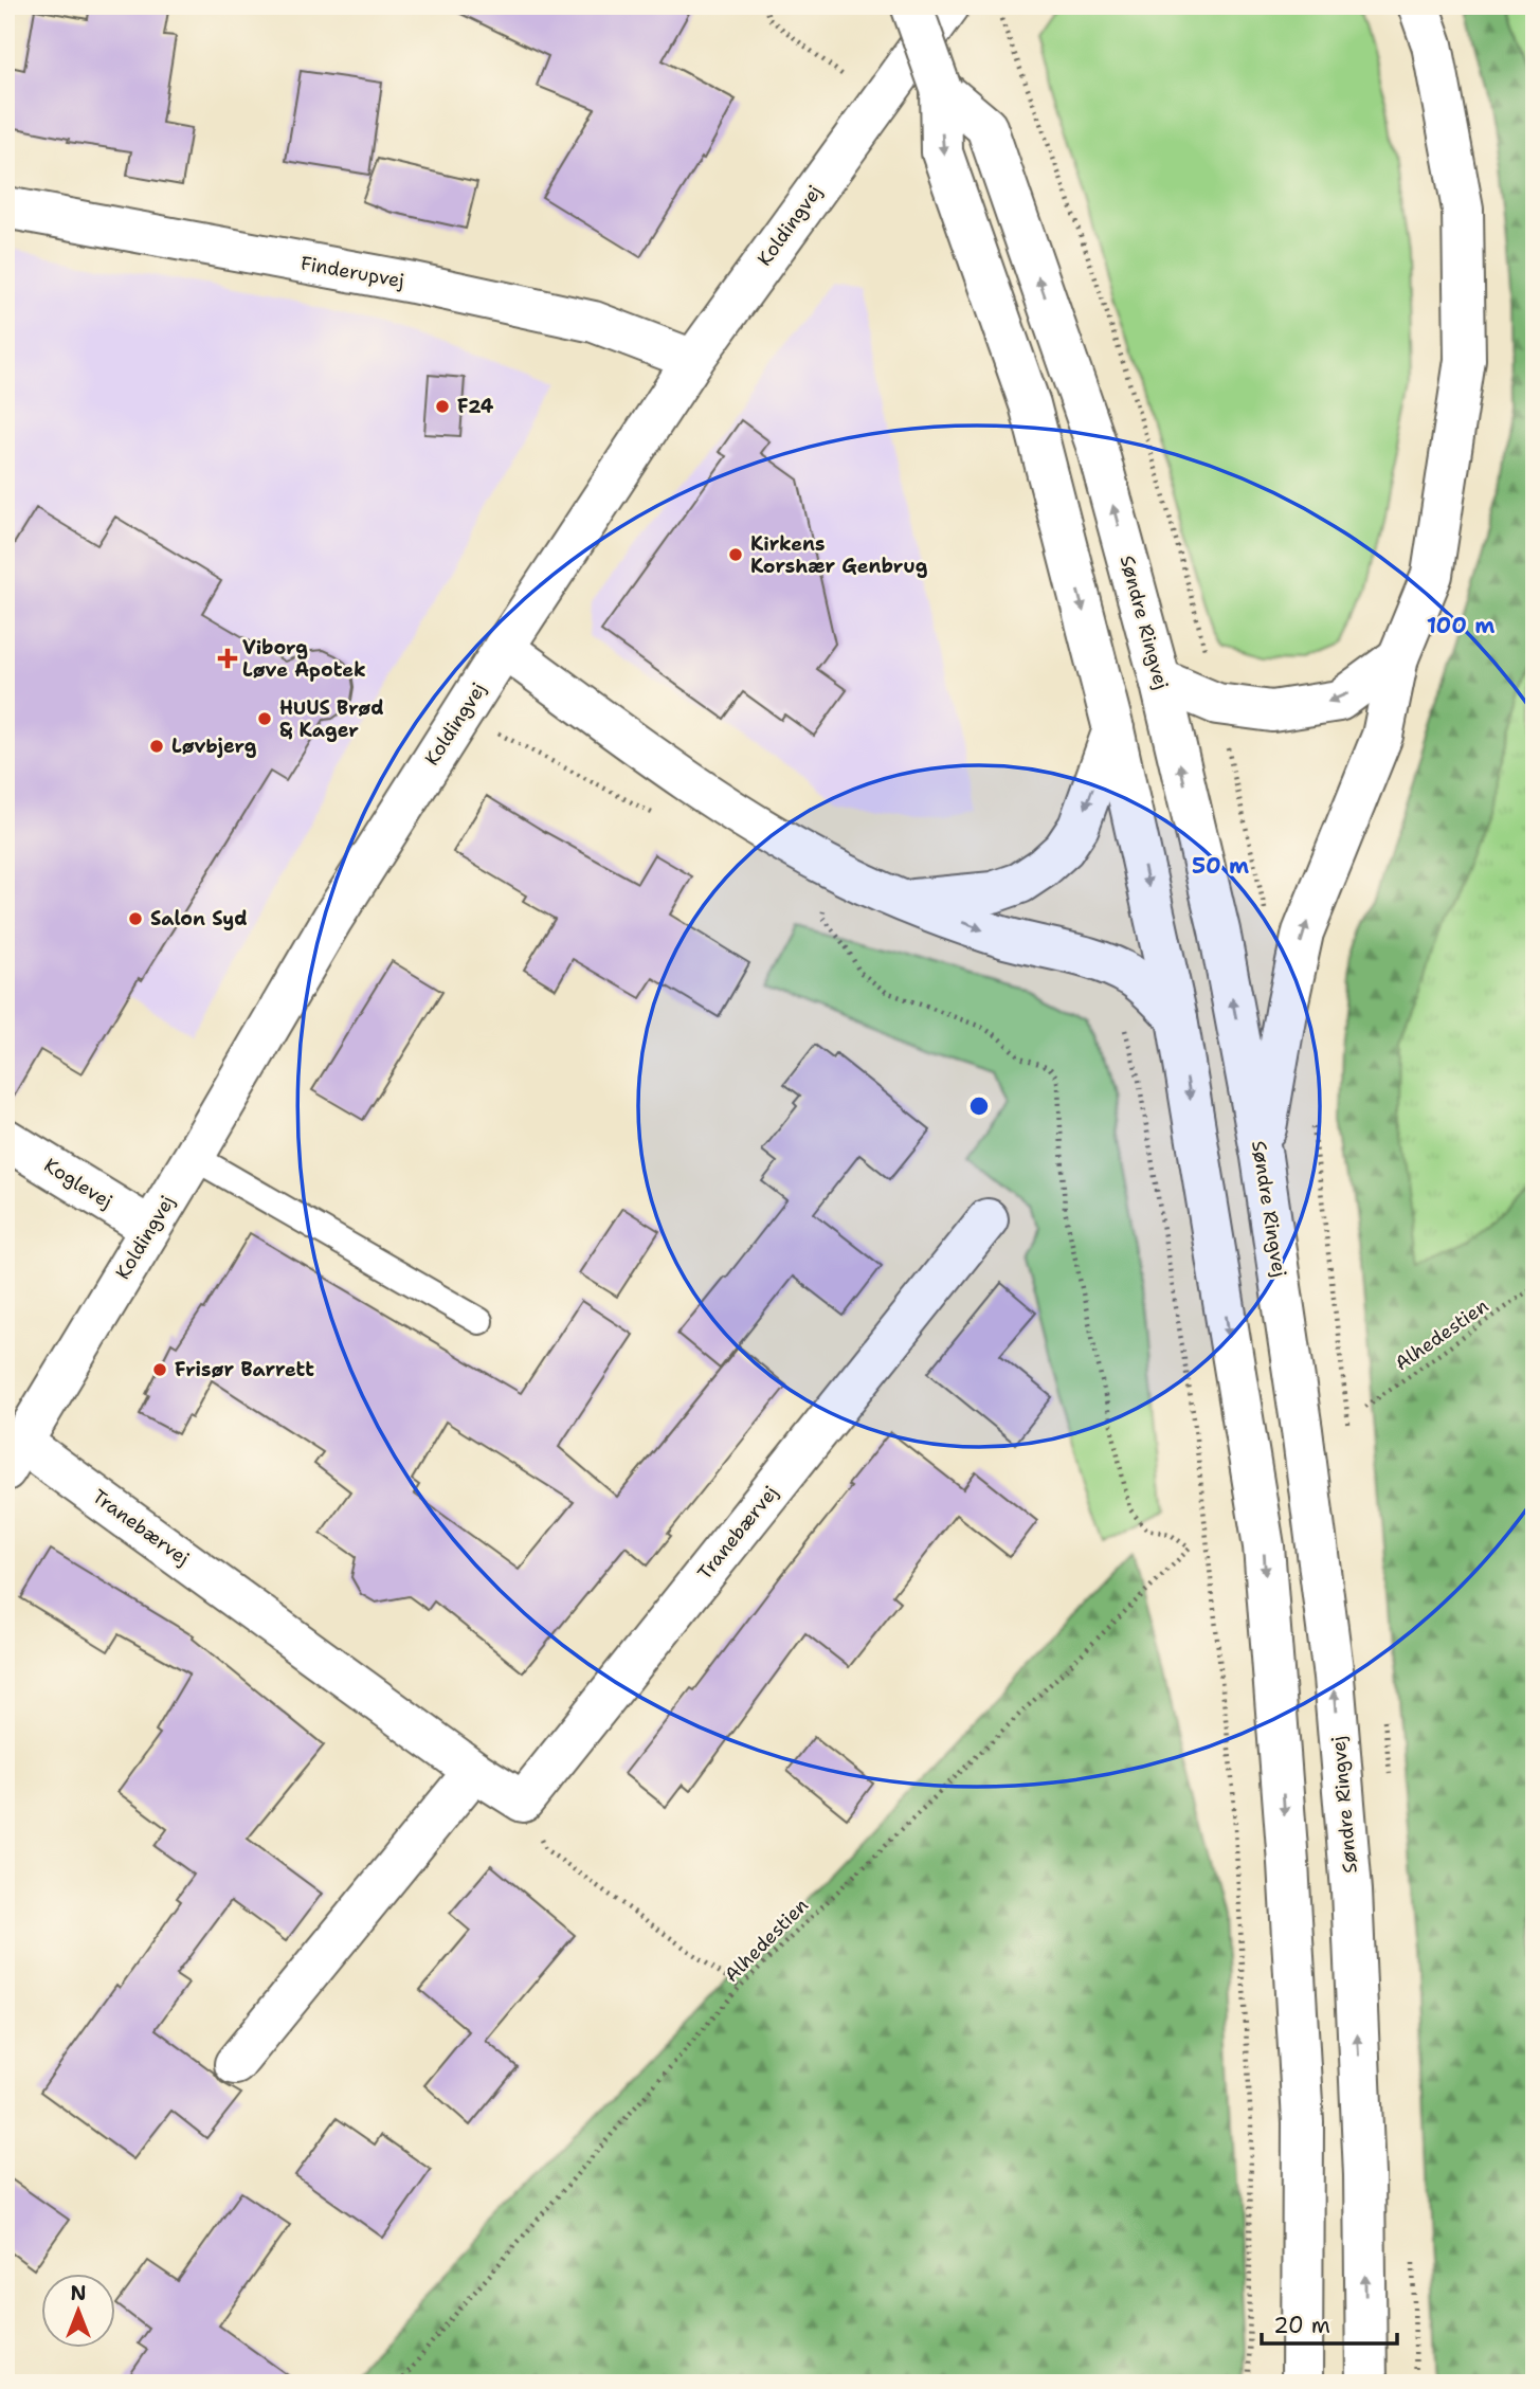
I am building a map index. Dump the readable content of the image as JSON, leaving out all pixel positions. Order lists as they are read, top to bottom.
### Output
{
  "streets": {
    "main road": [
      "Koldingvej",
      "Finderupvej",
      "Søndre Ringvej",
      "Koglevej",
      "Tranebærvej"
    ],
    "path": ["Alhedestien"]
  },
  "crossings": [
    ["Koldingvej", "Finderupvej"],
    ["Koldingvej", "Koglevej"],
    ["Koldingvej", "Tranebærvej"]
  ],
  "places": {
    "other": [
      "F24",
      "Kirkens Korshær Genbrug",
      "HUUS Brød & Kager",
      "Løvbjerg",
      "Salon Syd",
      "Frisør Barrett"
    ],
    "health": ["Viborg Løve Apotek"]
  },
  "scale_bar": "20 m",
  "north": "top",
  "rings": ["100 m", "50 m"]
}
